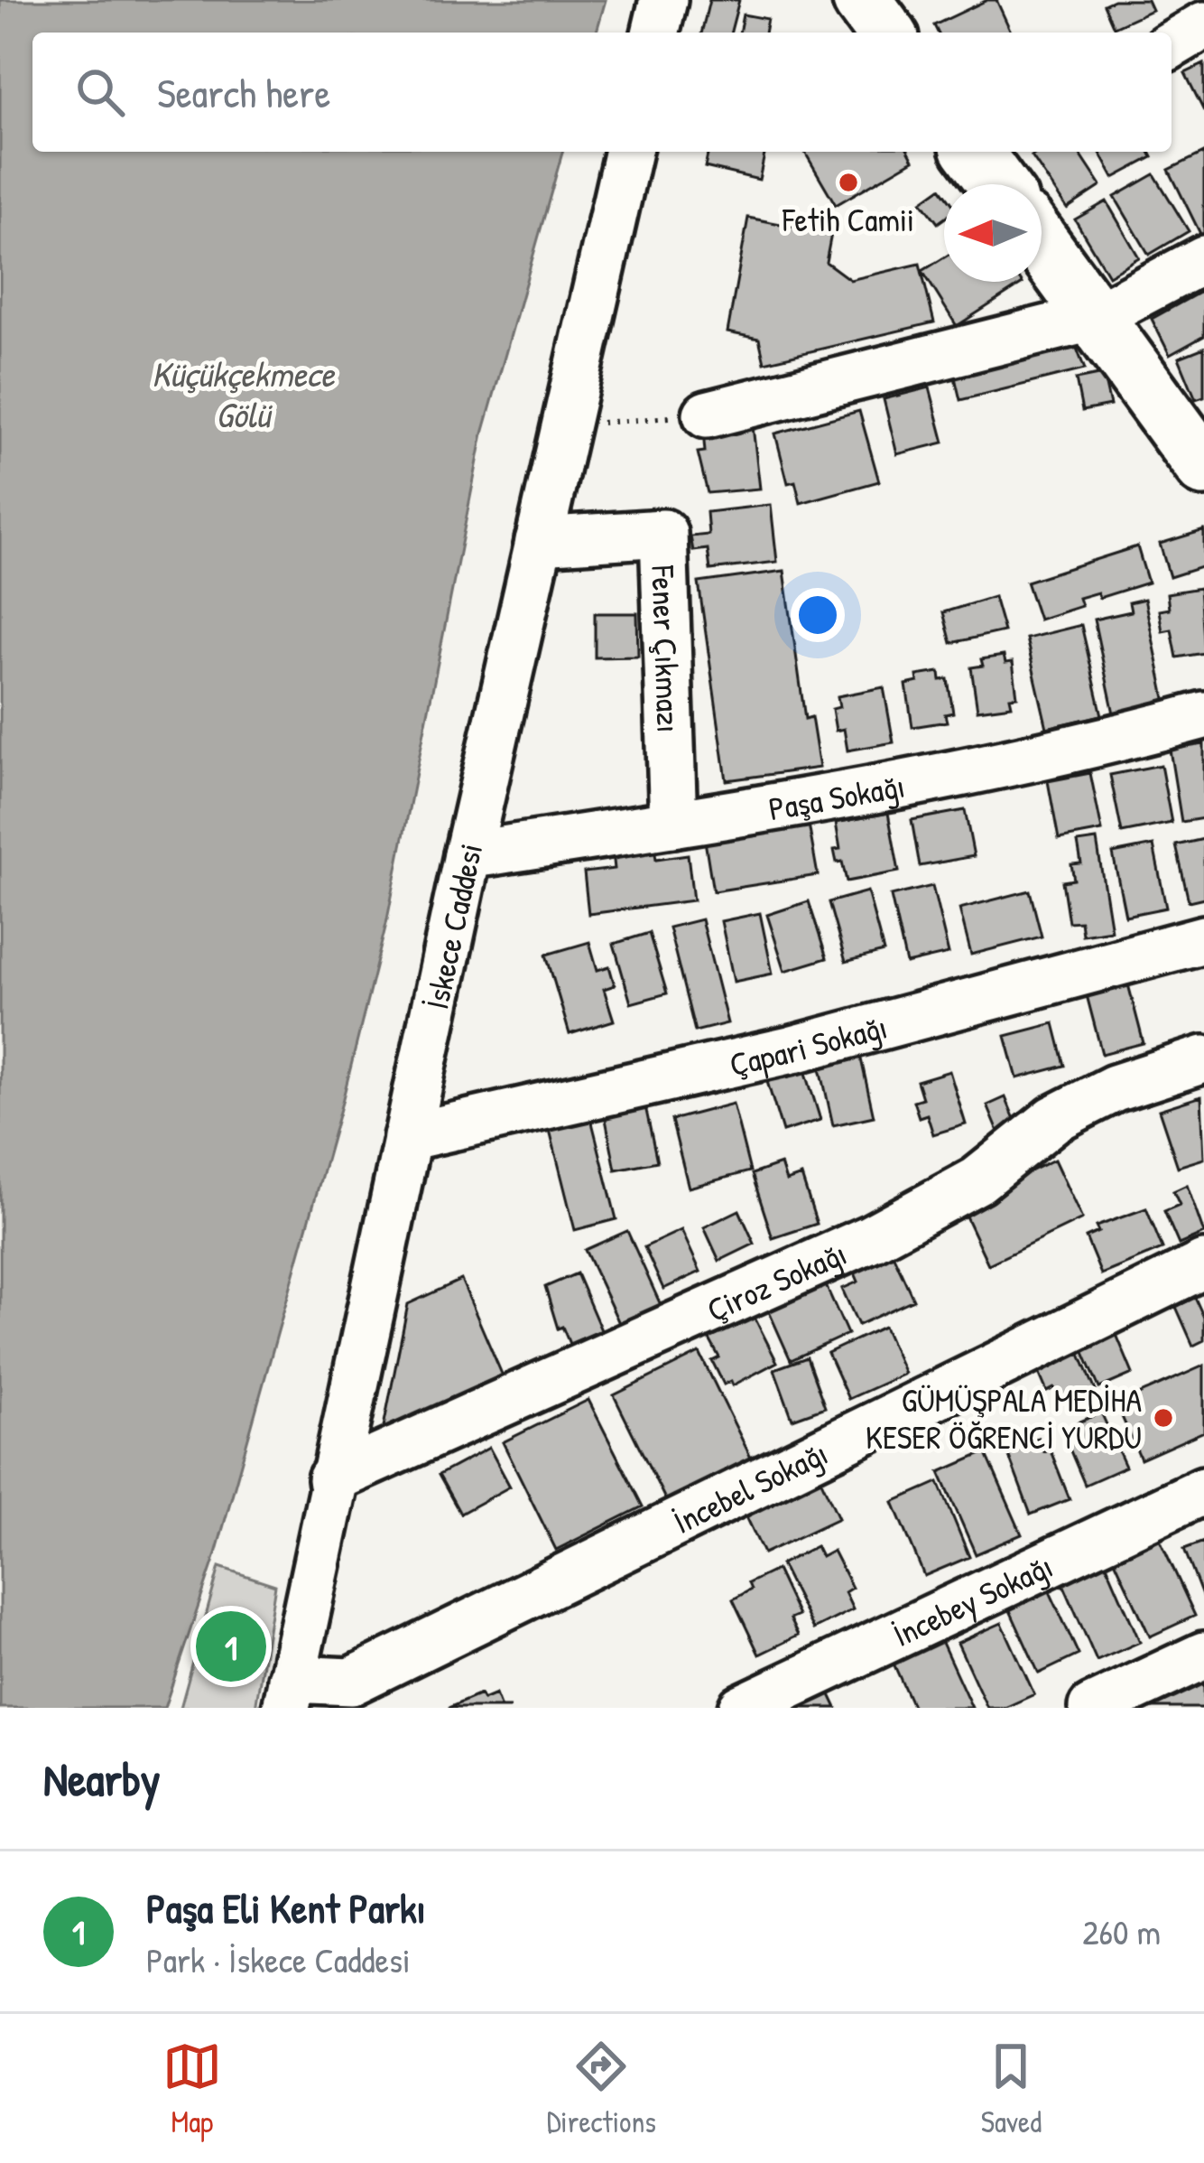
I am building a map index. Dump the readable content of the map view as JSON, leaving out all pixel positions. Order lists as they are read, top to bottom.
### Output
{
  "streets": {
    "street": [
      "Fener Çıkmazı",
      "Paşa Sokağı",
      "İskece Caddesi",
      "Çapari Sokağı",
      "Çiroz Sokağı",
      "İncebel Sokağı",
      "İncebey Sokağı"
    ]
  },
  "crossings": [
    ["Fener Çıkmazı", "Paşa Sokağı"],
    ["Fener Çıkmazı", "İskece Caddesi"],
    ["Paşa Sokağı", "İskece Caddesi"],
    ["İskece Caddesi", "Çapari Sokağı"],
    ["İskece Caddesi", "Çiroz Sokağı"],
    ["İskece Caddesi", "İncebel Sokağı"]
  ],
  "water": ["Küçükçekmece Gölü"],
  "places": ["Fetih Camii", "GÜMÜŞPALA MEDİHA KESER ÖĞRENCİ YURDU"],
  "north": "left",
  "page": {
    "search": "Search here",
    "pins": "1",
    "heading": "Nearby",
    "list": [
      {
        "mark": "1",
        "name": "Paşa Eli Kent Parkı",
        "note": "Park · İskece Caddesi",
        "value": "260 m"
      }
    ],
    "nav": ["Map", "Directions", "Saved"]
  }
}
